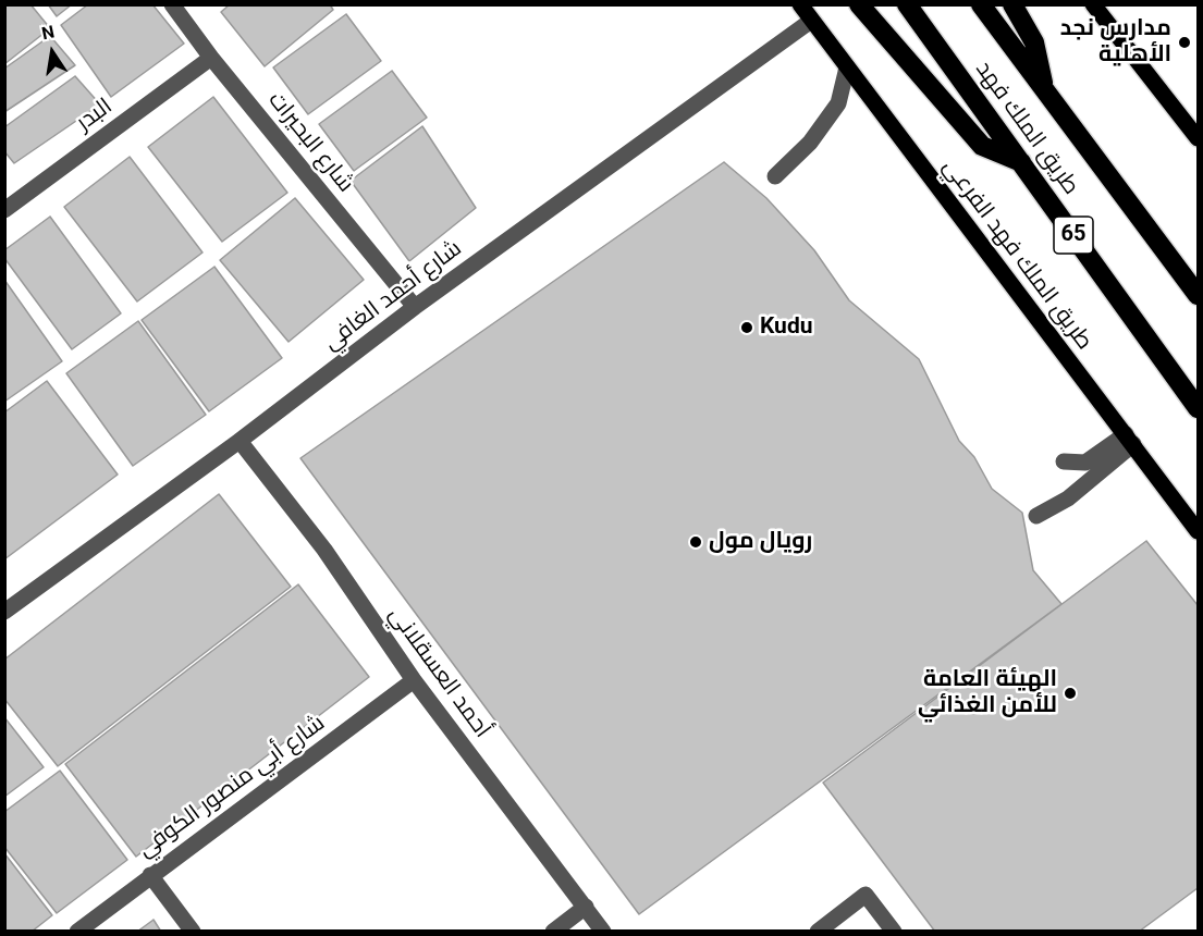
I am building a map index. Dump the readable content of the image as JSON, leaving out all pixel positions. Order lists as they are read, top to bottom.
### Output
{
  "streets": {
    "highway": ["طريق الملك فهد", "65"],
    "main road": ["طريق الملك فهد الفرعي"],
    "street": [
      "البدر",
      "شارع البحيرات",
      "شارع أحمد الغافي",
      "أحمد العسقلاني",
      "شارع أبي منصور الكوفي"
    ]
  },
  "crossings": [
    ["البدر", "شارع البحيرات"],
    ["شارع البحيرات", "شارع أحمد الغافي"],
    ["طريق الملك فهد الفرعي", "شارع أحمد الغافي"],
    ["شارع أحمد الغافي", "أحمد العسقلاني"],
    ["أحمد العسقلاني", "شارع أبي منصور الكوفي"]
  ],
  "places": [
    "مدارس نجد الأهلية",
    "Kudu",
    "رويال مول",
    "الهيئة العامة للأمن الغذائي"
  ],
  "north": "top"
}
